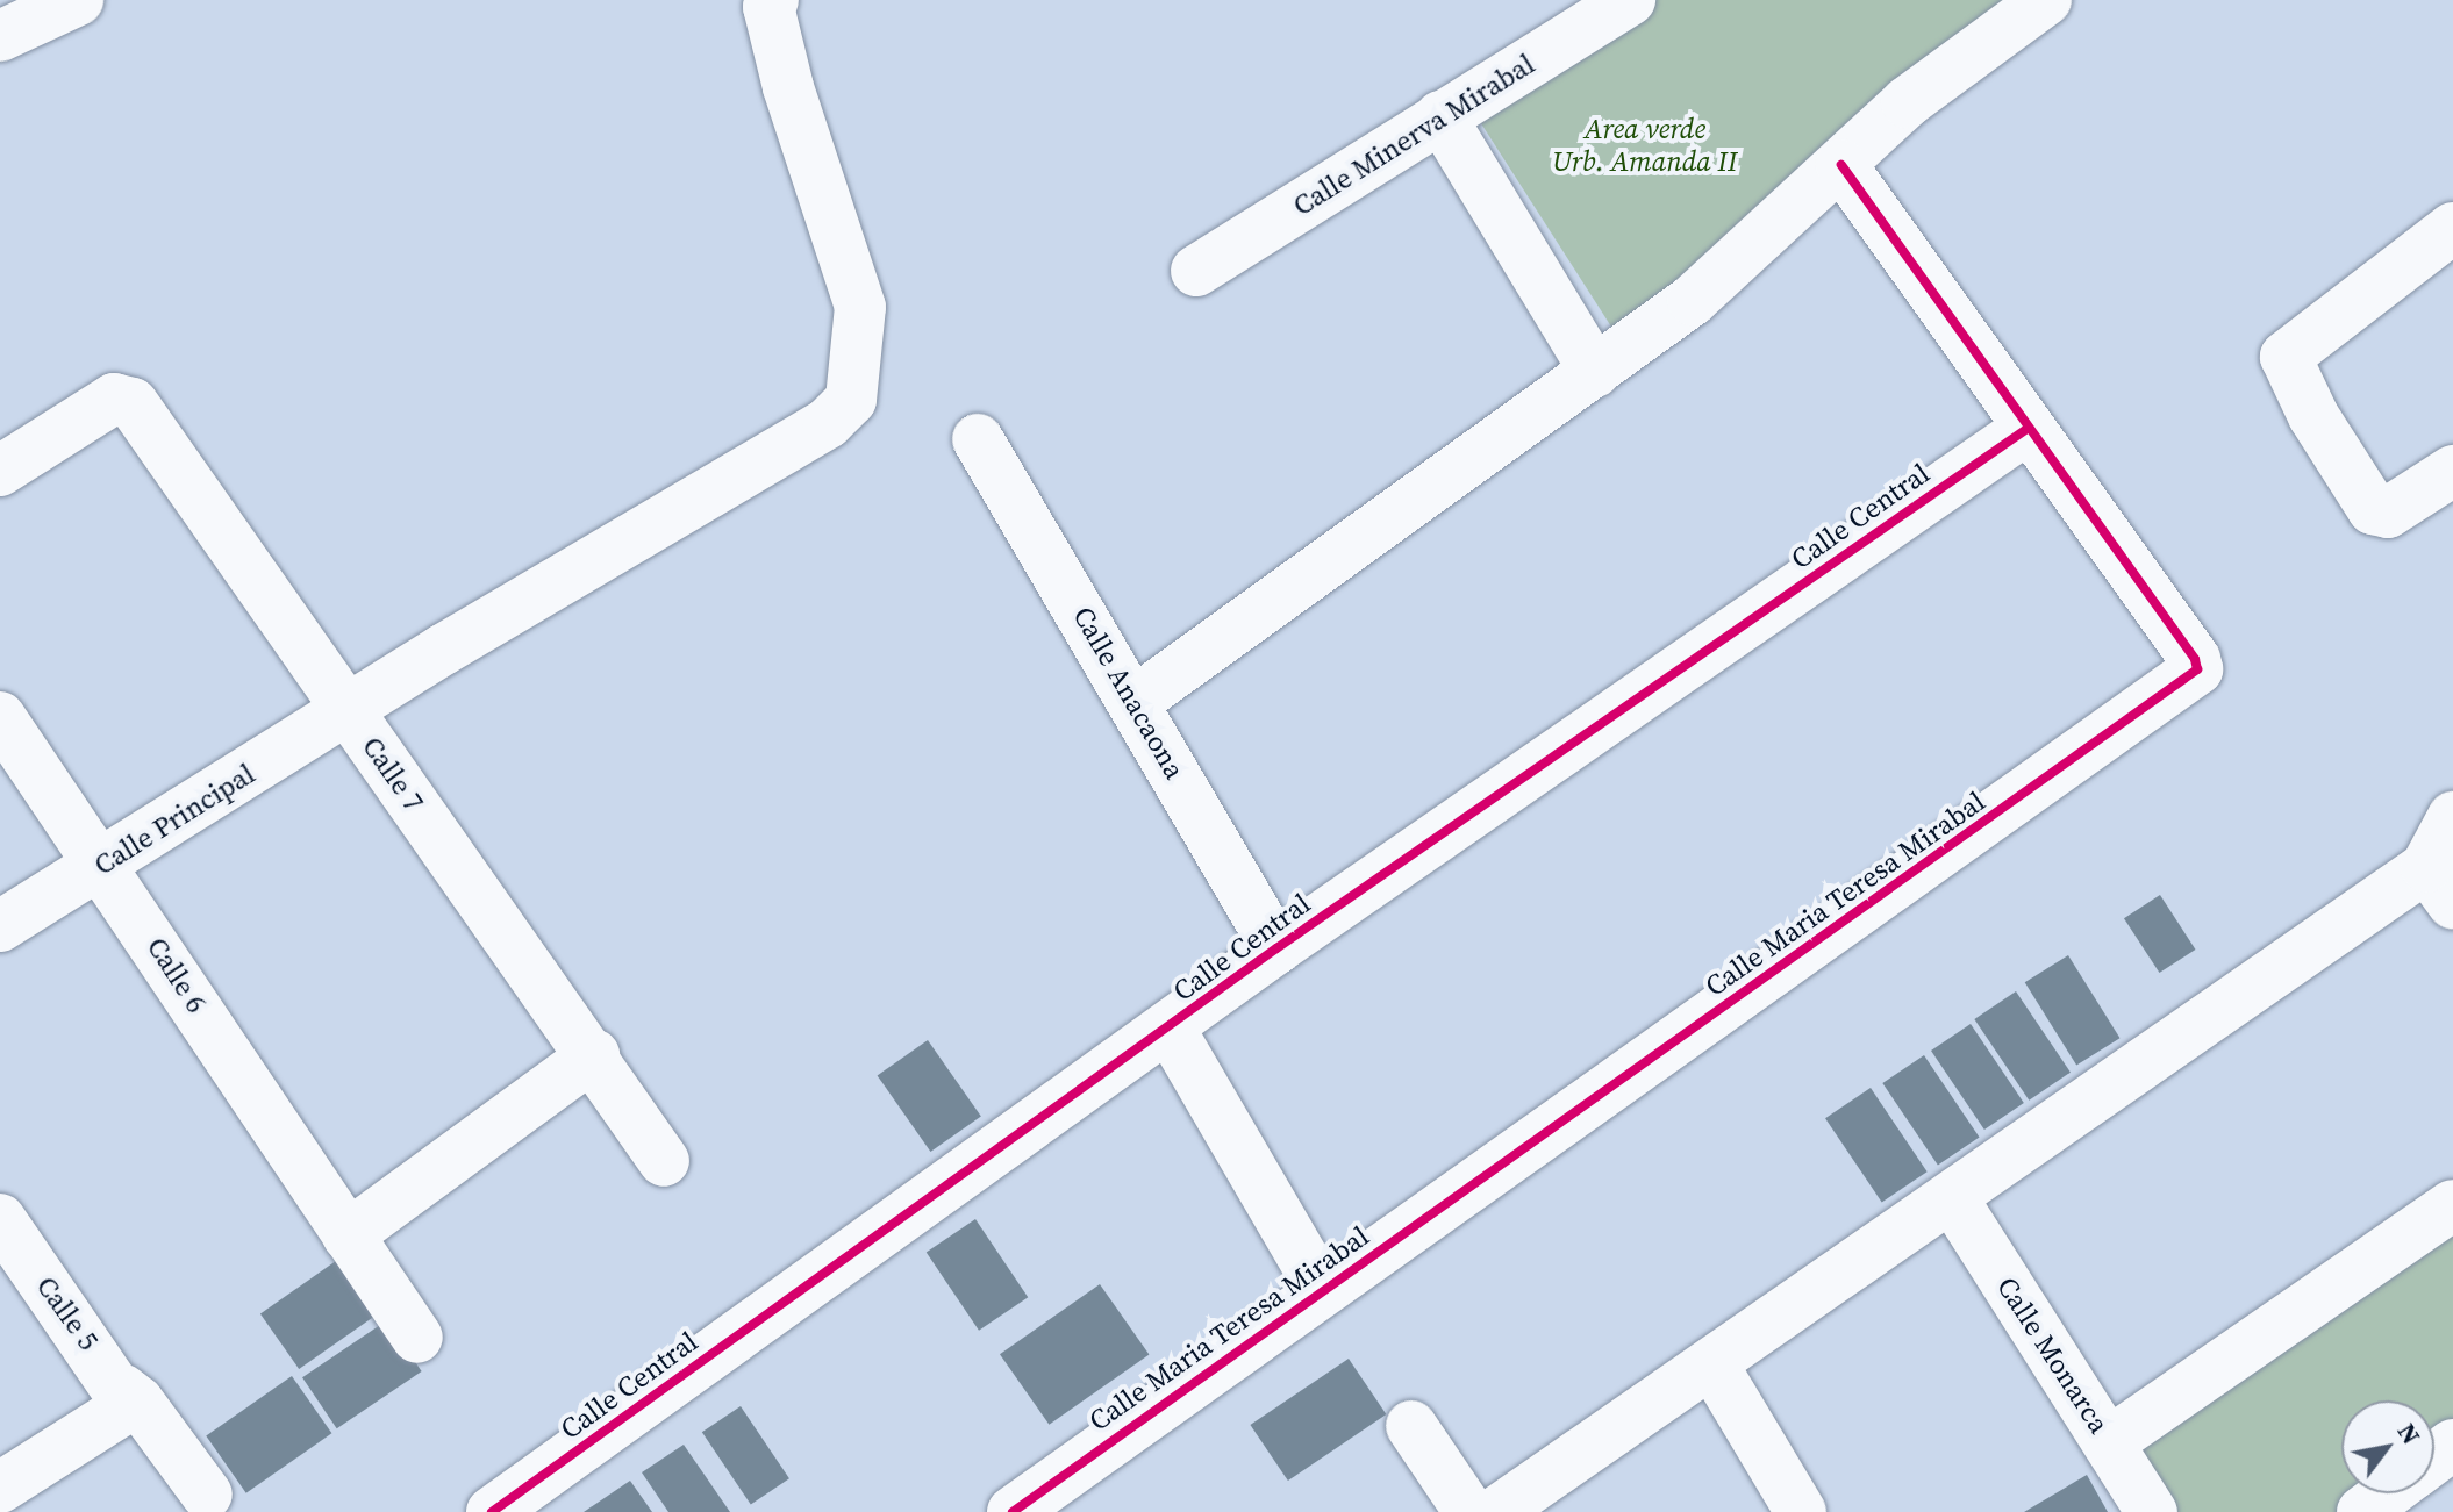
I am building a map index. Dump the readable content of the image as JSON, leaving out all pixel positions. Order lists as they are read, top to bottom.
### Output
{
  "streets": {
    "street": [
      "Calle Minerva Mirabal",
      "Calle Central",
      "Calle Anacaona",
      "Calle 7",
      "Calle Principal",
      "Calle Maria Teresa Mirabal",
      "Calle 6",
      "Calle 5",
      "Calle Monarca"
    ]
  },
  "crossings": [
    ["Calle Central", "Calle Anacaona"],
    ["Calle Central", "Calle Maria Teresa Mirabal"],
    ["Calle 7", "Calle Principal"],
    ["Calle Principal", "Calle 6"]
  ],
  "parks": ["Area verde Urb. Amanda II"],
  "north": "top right"
}
